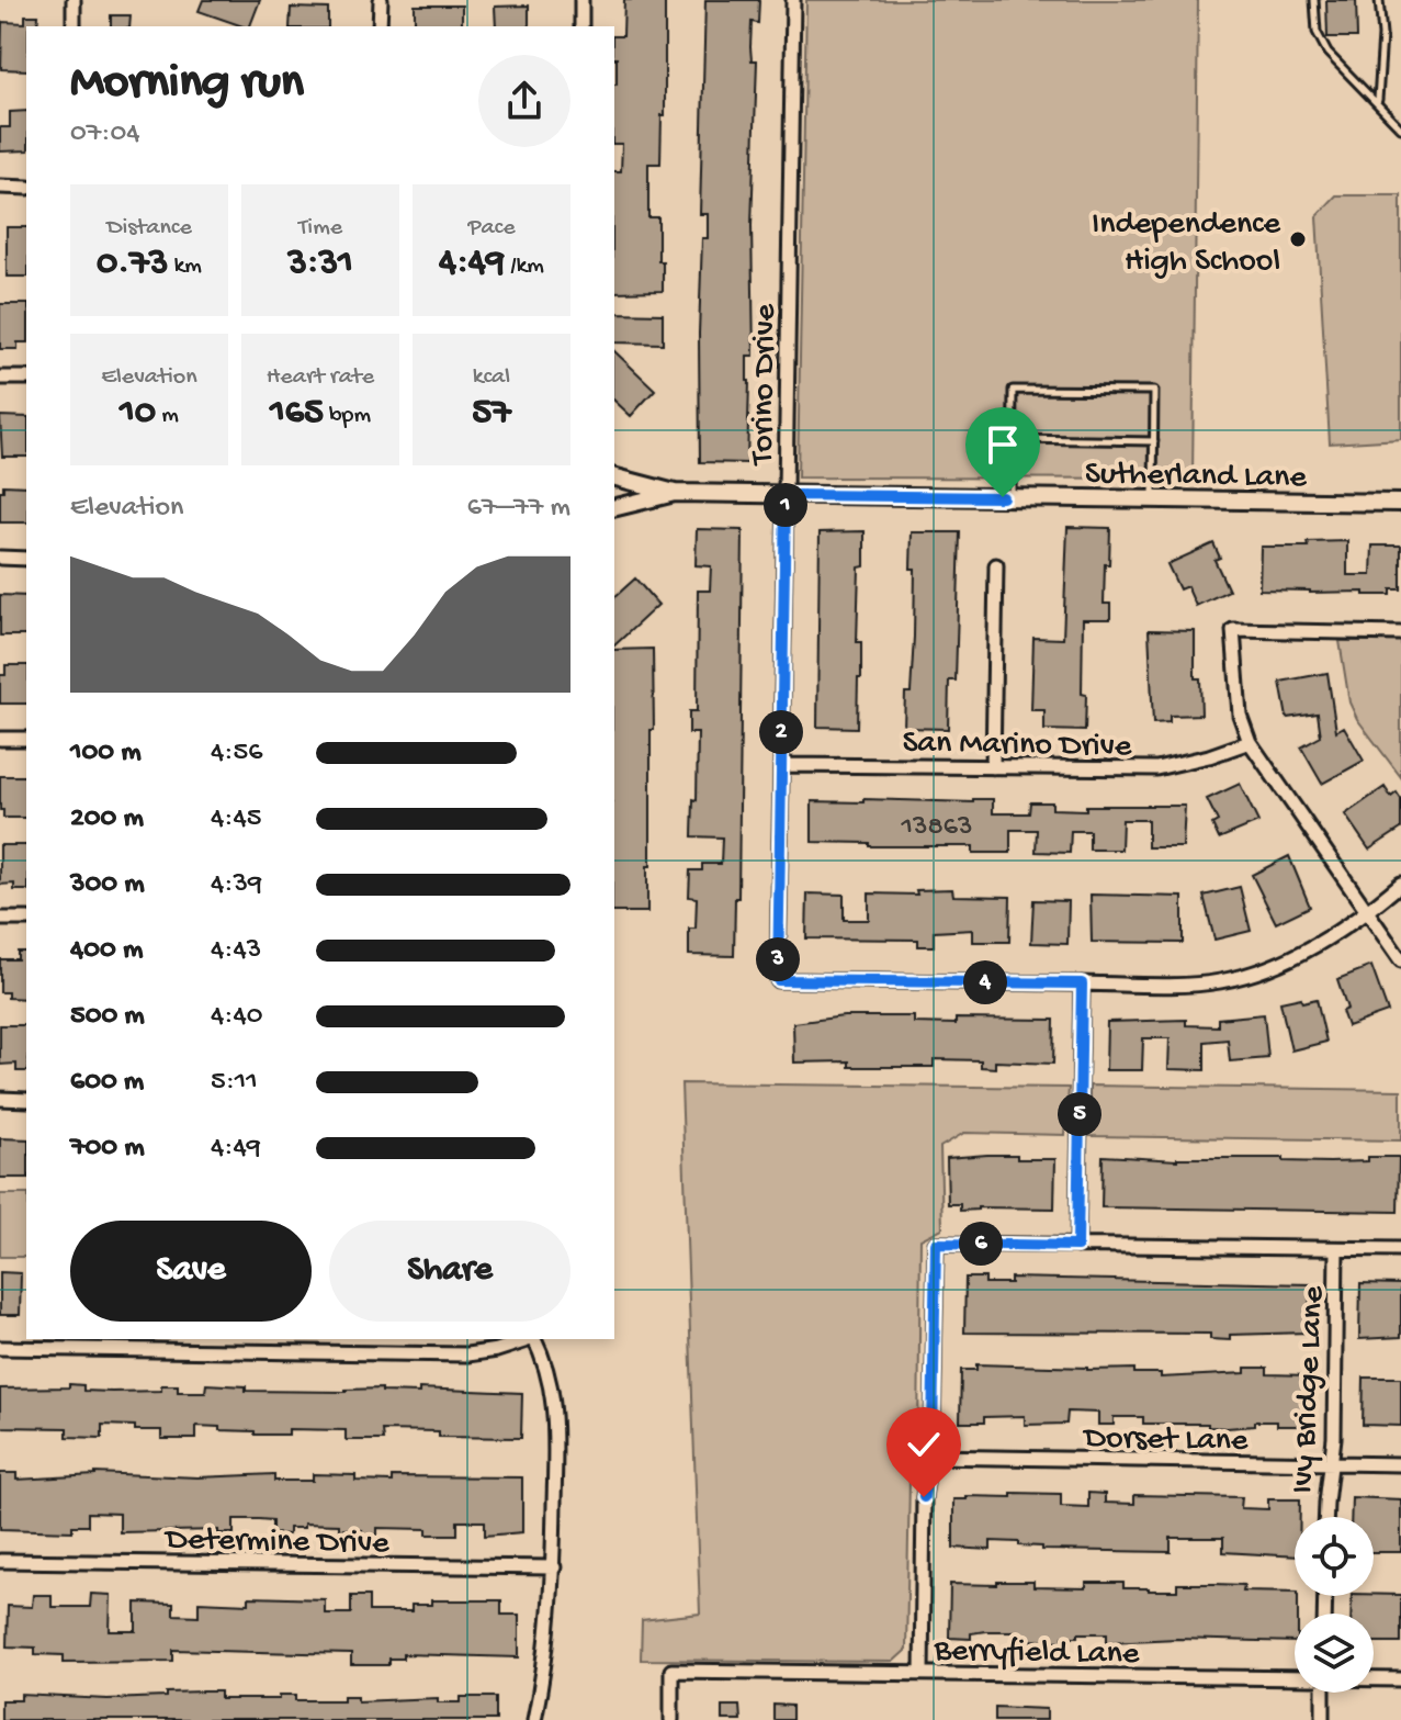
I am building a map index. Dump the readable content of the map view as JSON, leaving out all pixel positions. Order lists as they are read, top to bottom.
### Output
{
  "streets": {
    "street": [
      "Torino Drive",
      "Sutherland Lane",
      "San Marino Drive",
      "Ivy Bridge Lane",
      "Dorset Lane",
      "Determine Drive",
      "Berryfield Lane"
    ]
  },
  "crossings": [
    ["Torino Drive", "Sutherland Lane"],
    ["Torino Drive", "San Marino Drive"],
    ["Ivy Bridge Lane", "Dorset Lane"]
  ],
  "places": ["Independence High School"],
  "house_numbers": ["13863"],
  "page": {
    "heading": ["Morning run", "07:04"],
    "stats": [
      ["Distance", "0.73 km"],
      ["Time", "3:31"],
      ["Pace", "4:49 /km"],
      ["Elevation", "10 m"],
      ["Heart rate", "165 bpm"],
      ["kcal", "57"]
    ],
    "chart": ["Elevation", "67–77 m"],
    "pins": [
      "1",
      "2",
      "3",
      "4",
      "5",
      "6"
    ],
    "list": [
      {
        "name": "100 m",
        "note": "4:56"
      },
      {
        "name": "200 m",
        "note": "4:45"
      },
      {
        "name": "300 m",
        "note": "4:39"
      },
      {
        "name": "400 m",
        "note": "4:43"
      },
      {
        "name": "500 m",
        "note": "4:40"
      },
      {
        "name": "600 m",
        "note": "5:11"
      },
      {
        "name": "700 m",
        "note": "4:49"
      }
    ],
    "buttons": ["Save", "Share"]
  }
}
